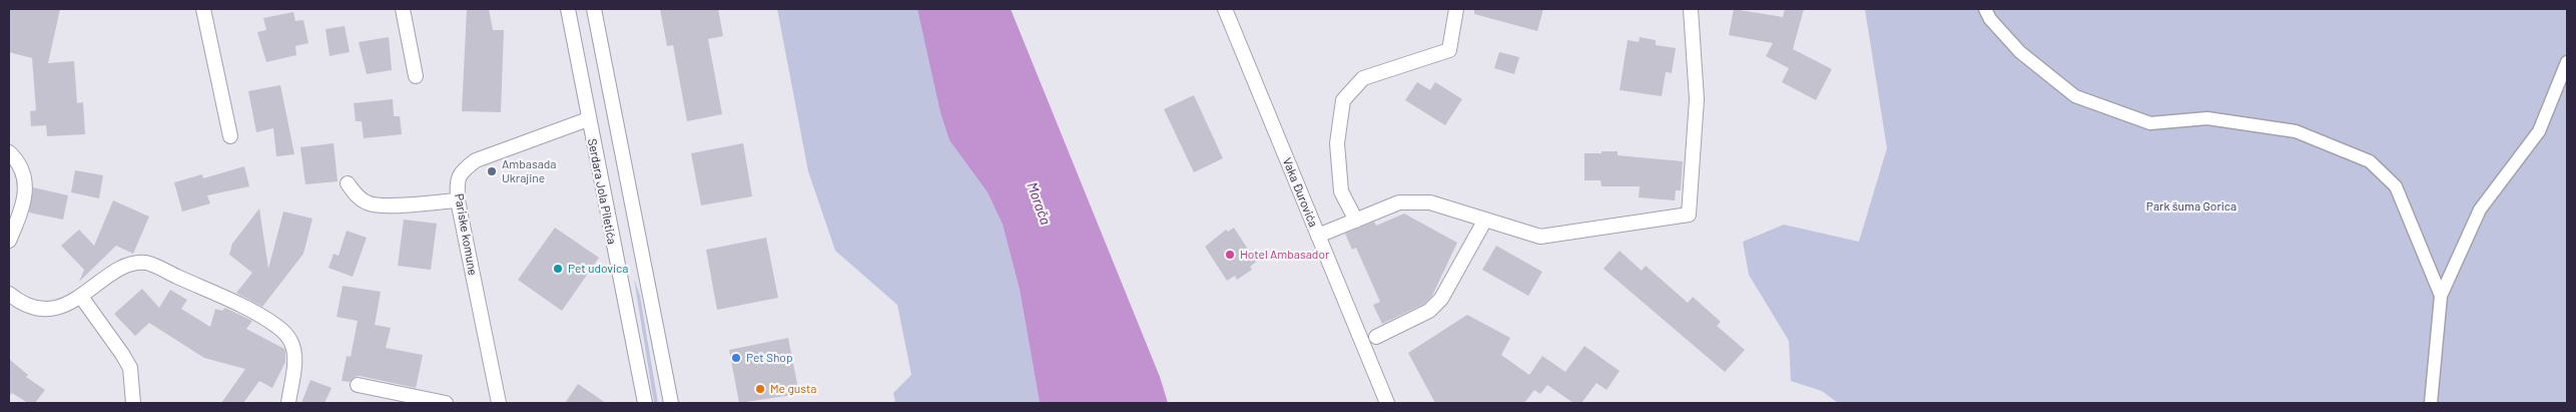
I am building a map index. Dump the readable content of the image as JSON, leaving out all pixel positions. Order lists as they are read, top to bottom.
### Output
{
  "streets": {
    "street": ["Serdara Jola Piletića", "Vaka Đurovića", "Pariske komune"]
  },
  "crossings": [
    ["Serdara Jola Piletića", "Pariske komune"]
  ],
  "water": ["Morača"],
  "parks": ["Park šuma Gorica"],
  "places": [
    "Ambasada Ukrajine",
    "Hotel Ambasador",
    "Pet udovica",
    "Pet Shop",
    "Me gusta"
  ]
}
